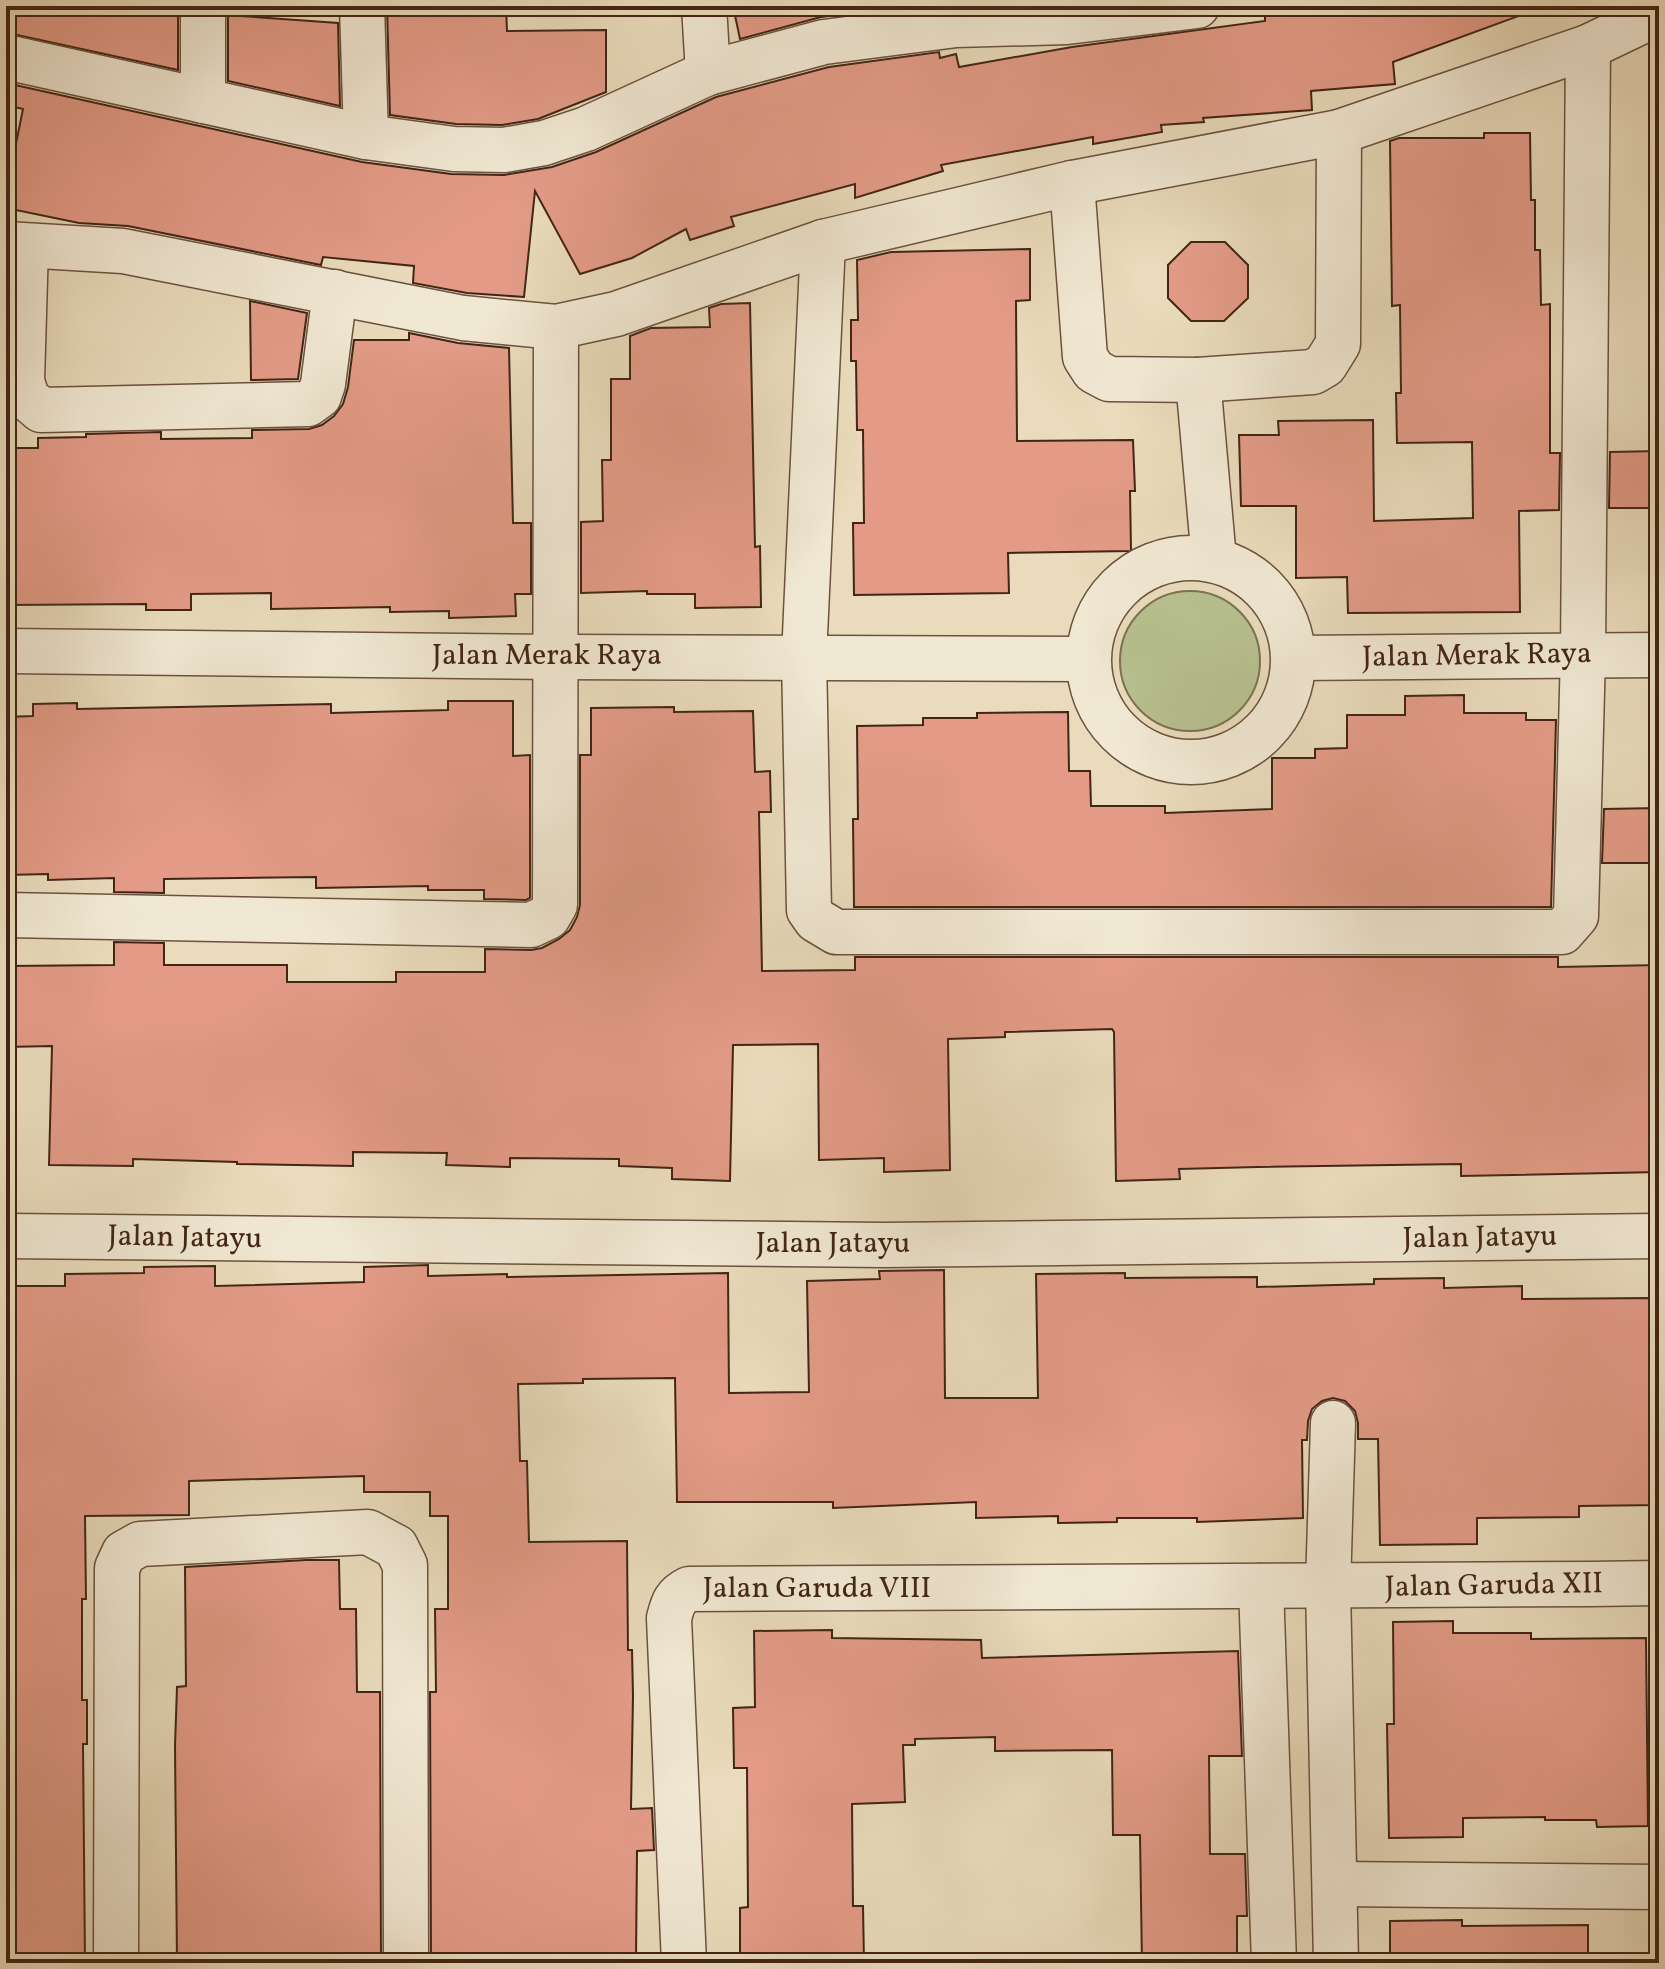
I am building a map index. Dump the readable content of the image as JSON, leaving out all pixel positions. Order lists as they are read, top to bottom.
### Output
{
  "streets": {
    "street": [
      "Jalan Merak Raya",
      "Jalan Jatayu",
      "Jalan Garuda XII",
      "Jalan Garuda VIII"
    ]
  },
  "crossings": [
    ["Jalan Garuda XII", "Jalan Garuda VIII"]
  ]
}
